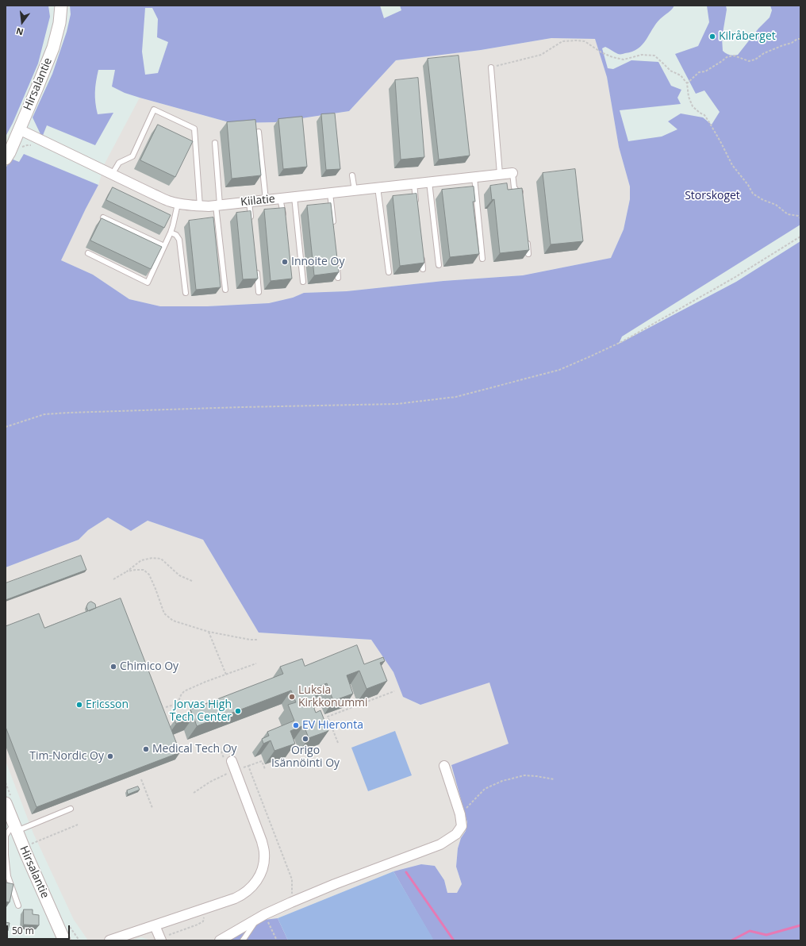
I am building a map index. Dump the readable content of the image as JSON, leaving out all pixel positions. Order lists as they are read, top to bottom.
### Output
{
  "streets": {
    "street": ["Hirsalantie", "Kiilatie"]
  },
  "crossings": [
    ["Hirsalantie", "Kiilatie"]
  ],
  "parks": ["Storskoget"],
  "places": [
    "Kilråberget",
    "Innoite Oy",
    "Chimico Oy",
    "Luksia Kirkkonummi",
    "Ericsson",
    "Jorvas High Tech Center",
    "EV Hieronta",
    "Origo Isännöinti Oy",
    "Medical Tech Oy",
    "Tim-Nordic Oy"
  ],
  "scale_bar": "50 m",
  "north": "bottom"
}
